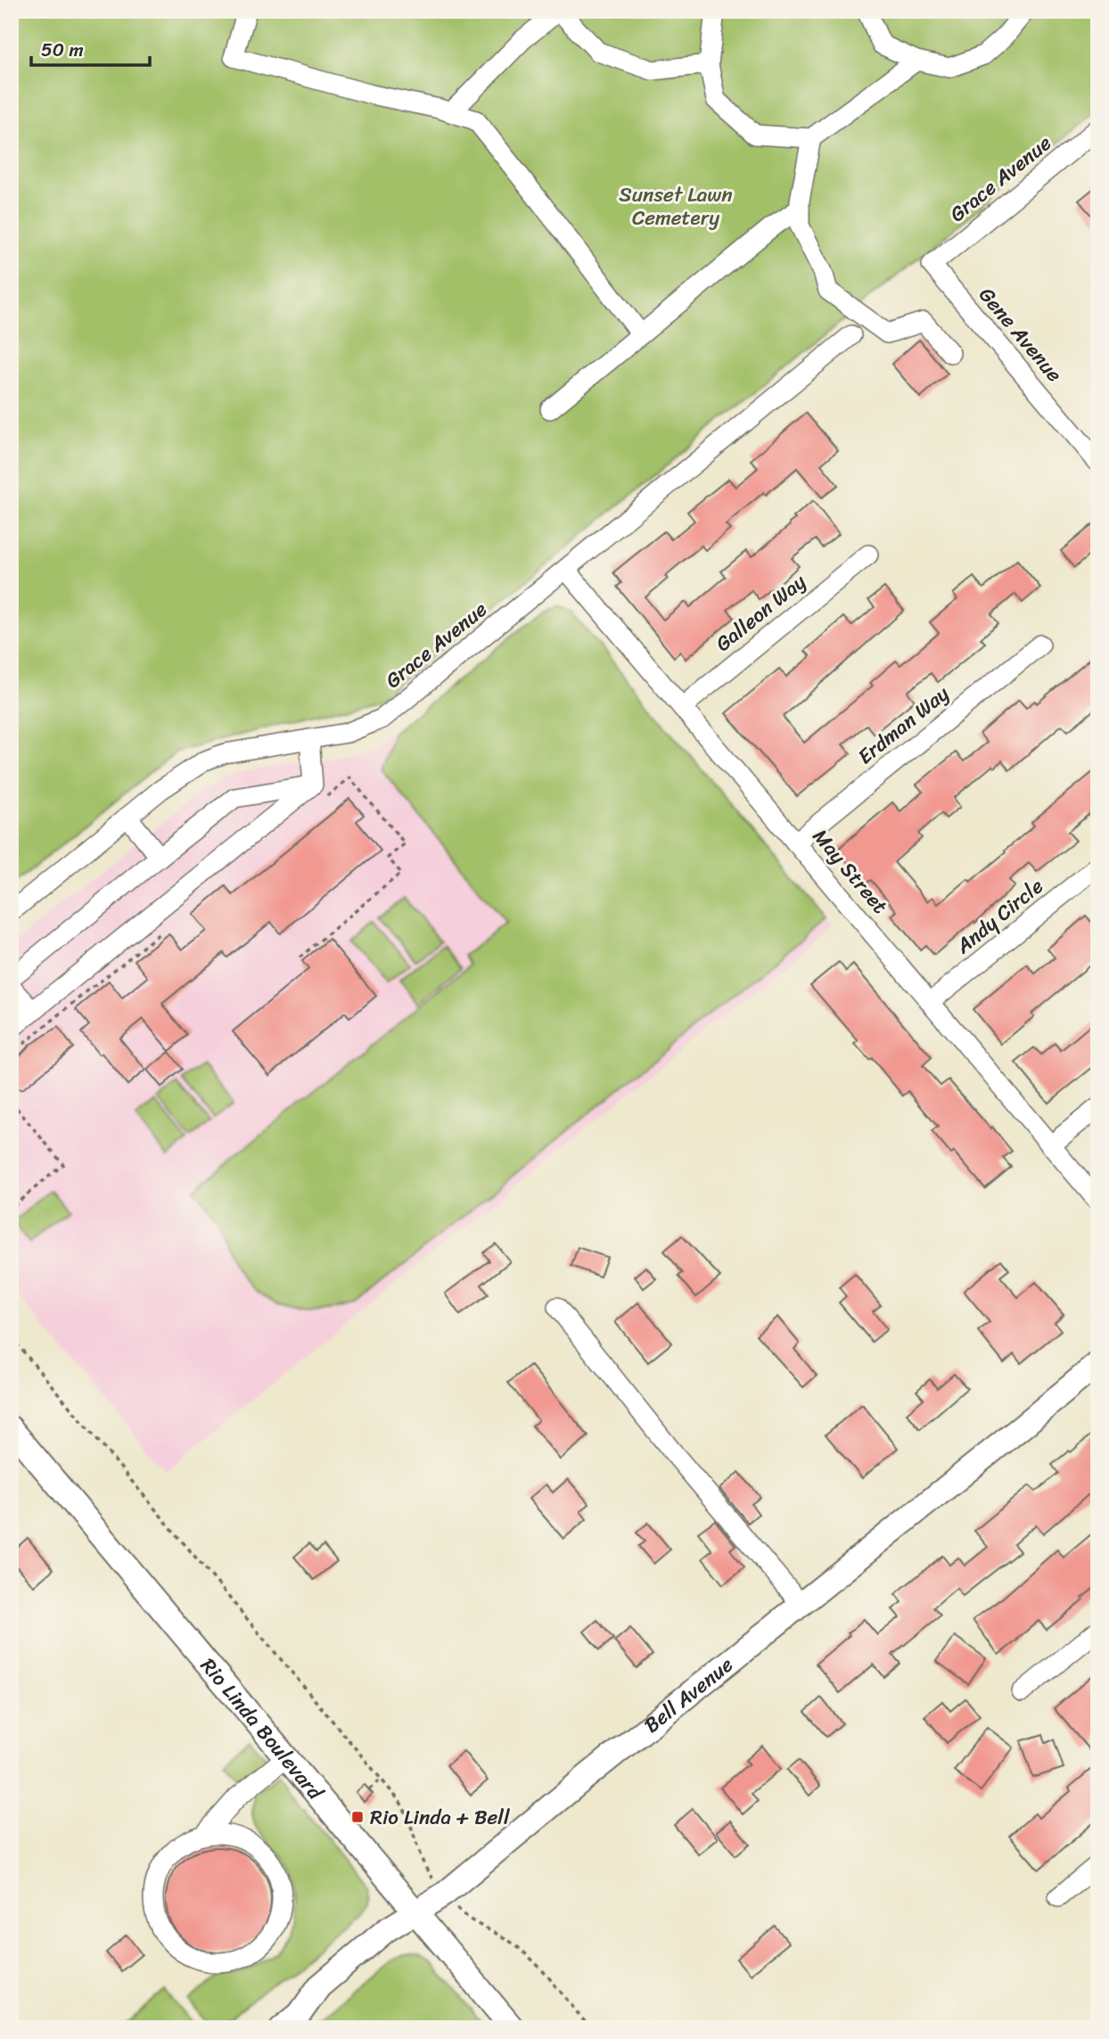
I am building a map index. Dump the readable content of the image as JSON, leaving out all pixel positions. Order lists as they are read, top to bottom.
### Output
{
  "streets": {
    "main road": ["Bell Avenue", "Rio Linda Boulevard"],
    "street": [
      "Grace Avenue",
      "Gene Avenue",
      "Galleon Way",
      "Erdman Way",
      "May Street",
      "Andy Circle"
    ]
  },
  "crossings": [
    ["Grace Avenue", "Gene Avenue"],
    ["Grace Avenue", "May Street"],
    ["Galleon Way", "May Street"],
    ["Erdman Way", "May Street"],
    ["May Street", "Andy Circle"],
    ["Bell Avenue", "Rio Linda Boulevard"]
  ],
  "parks": ["Sunset Lawn Cemetery"],
  "places": {
    "transit": ["Rio Linda + Bell"]
  },
  "scale_bar": "50 m"
}
